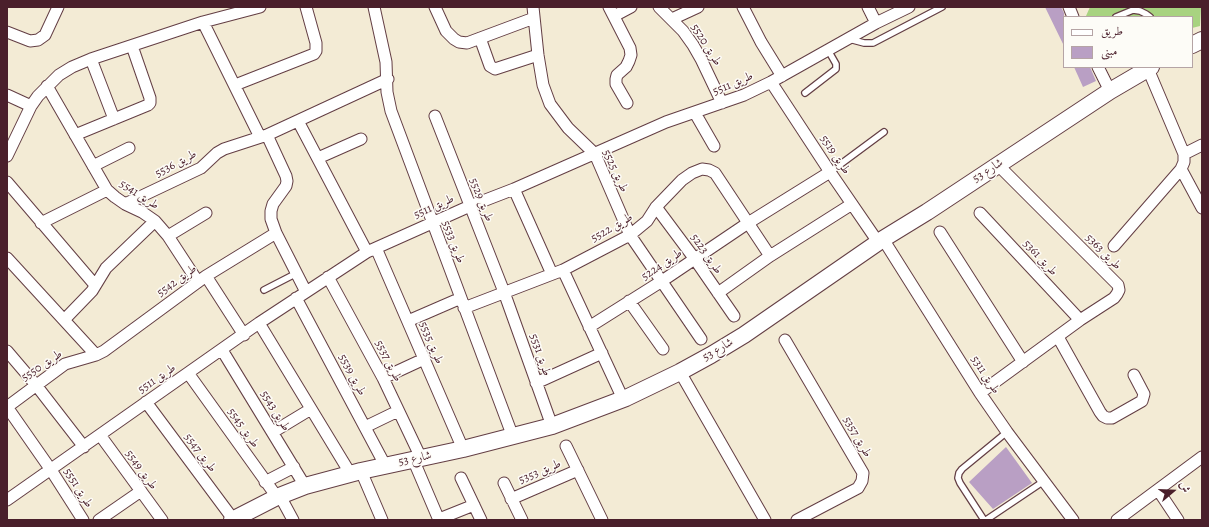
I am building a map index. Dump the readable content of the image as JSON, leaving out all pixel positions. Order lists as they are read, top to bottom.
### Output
{
  "streets": {
    "street": [
      "طريق 5520",
      "طريق 5511",
      "طريق 5519",
      "طريق 5536",
      "طريق 5525",
      "شارع 53",
      "طريق 5541",
      "طريق 5529",
      "طريق 5522",
      "طريق 5533",
      "طريق 5363",
      "طريق 5223",
      "طريق 5361",
      "طريق 5224",
      "طريق 5542",
      "طريق 5535",
      "طريق 5531",
      "طريق 5537",
      "طريق 5550",
      "طريق 5539",
      "طريق 5311",
      "طريق 5543",
      "طريق 5545",
      "طريق 5357",
      "طريق 5547",
      "طريق 5549",
      "طريق 5353",
      "طريق 5551"
    ]
  },
  "crossings": [
    ["طريق 5520", "طريق 5511"],
    ["طريق 5511", "طريق 5519"],
    ["طريق 5511", "طريق 5525"],
    ["طريق 5511", "طريق 5541"],
    ["طريق 5511", "طريق 5529"],
    ["طريق 5511", "طريق 5533"],
    ["طريق 5511", "طريق 5535"],
    ["طريق 5511", "طريق 5537"],
    ["طريق 5511", "طريق 5539"],
    ["طريق 5511", "طريق 5543"],
    ["طريق 5511", "طريق 5545"],
    ["طريق 5511", "طريق 5547"],
    ["طريق 5511", "طريق 5549"],
    ["طريق 5511", "طريق 5551"],
    ["طريق 5519", "شارع 53"],
    ["طريق 5519", "طريق 5224"],
    ["طريق 5519", "طريق 5311"],
    ["طريق 5536", "طريق 5541"],
    ["طريق 5536", "طريق 5533"],
    ["طريق 5536", "طريق 5535"],
    ["طريق 5525", "طريق 5522"],
    ["طريق 5525", "طريق 5224"],
    ["شارع 53", "طريق 5533"],
    ["شارع 53", "طريق 5363"],
    ["شارع 53", "طريق 5535"],
    ["شارع 53", "طريق 5531"],
    ["شارع 53", "طريق 5537"],
    ["شارع 53", "طريق 5539"],
    ["شارع 53", "طريق 5311"],
    ["شارع 53", "طريق 5543"],
    ["شارع 53", "طريق 5545"],
    ["شارع 53", "طريق 5547"],
    ["طريق 5541", "طريق 5542"],
    ["طريق 5529", "طريق 5522"],
    ["طريق 5529", "طريق 5531"],
    ["طريق 5522", "طريق 5533"],
    ["طريق 5522", "طريق 5223"],
    ["طريق 5522", "طريق 5224"],
    ["طريق 5522", "طريق 5535"],
    ["طريق 5522", "طريق 5531"],
    ["طريق 5363", "طريق 5361"],
    ["طريق 5363", "طريق 5311"],
    ["طريق 5223", "طريق 5224"],
    ["طريق 5542", "طريق 5550"],
    ["طريق 5550", "طريق 5551"],
    ["طريق 5549", "طريق 5551"]
  ],
  "legend": ["طريق", "مبنى"],
  "north": "right"
}
